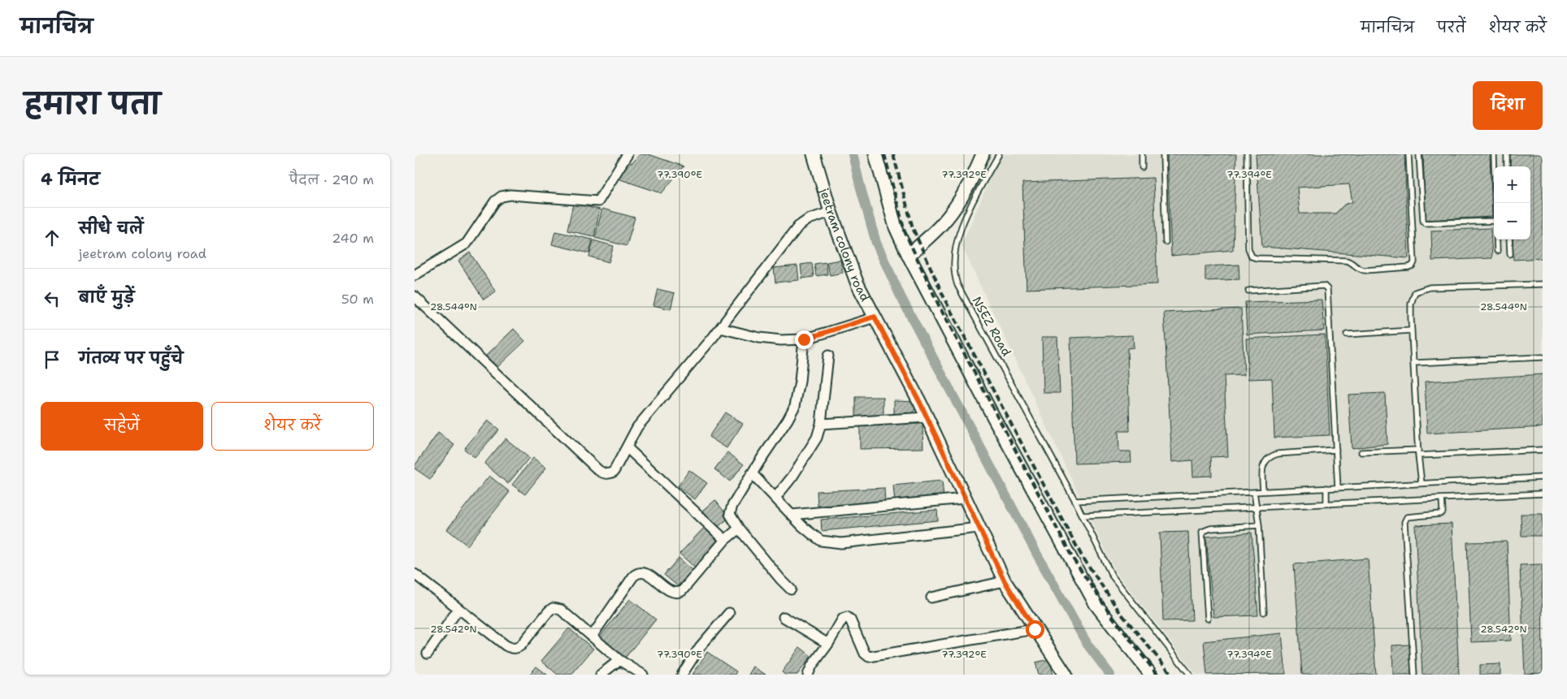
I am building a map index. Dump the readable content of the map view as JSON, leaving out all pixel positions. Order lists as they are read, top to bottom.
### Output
{
  "streets": {
    "street": ["jeetram colony road"],
    "lane": ["NSEZ Road"]
  },
  "page": {
    "header": "मानचित्र",
    "nav": ["मानचित्र", "परतें", "शेयर करें"],
    "title": "हमारा पता",
    "buttons": [
      "दिशा",
      ["सहेजें", "शेयर करें"]
    ],
    "heading": ["4 मिनट", "पैदल · 290 m"],
    "map_buttons": ["+", "−"],
    "list": [
      ["सीधे चलें", "jeetram colony road", "240 m"],
      ["बाएँ मुड़ें", "50 m"],
      "गंतव्य पर पहुँचे"
    ]
  },
  "coordinates": [
    "77.390°E",
    "77.392°E",
    "77.394°E",
    "28.544°N",
    "28.542°N"
  ]
}
